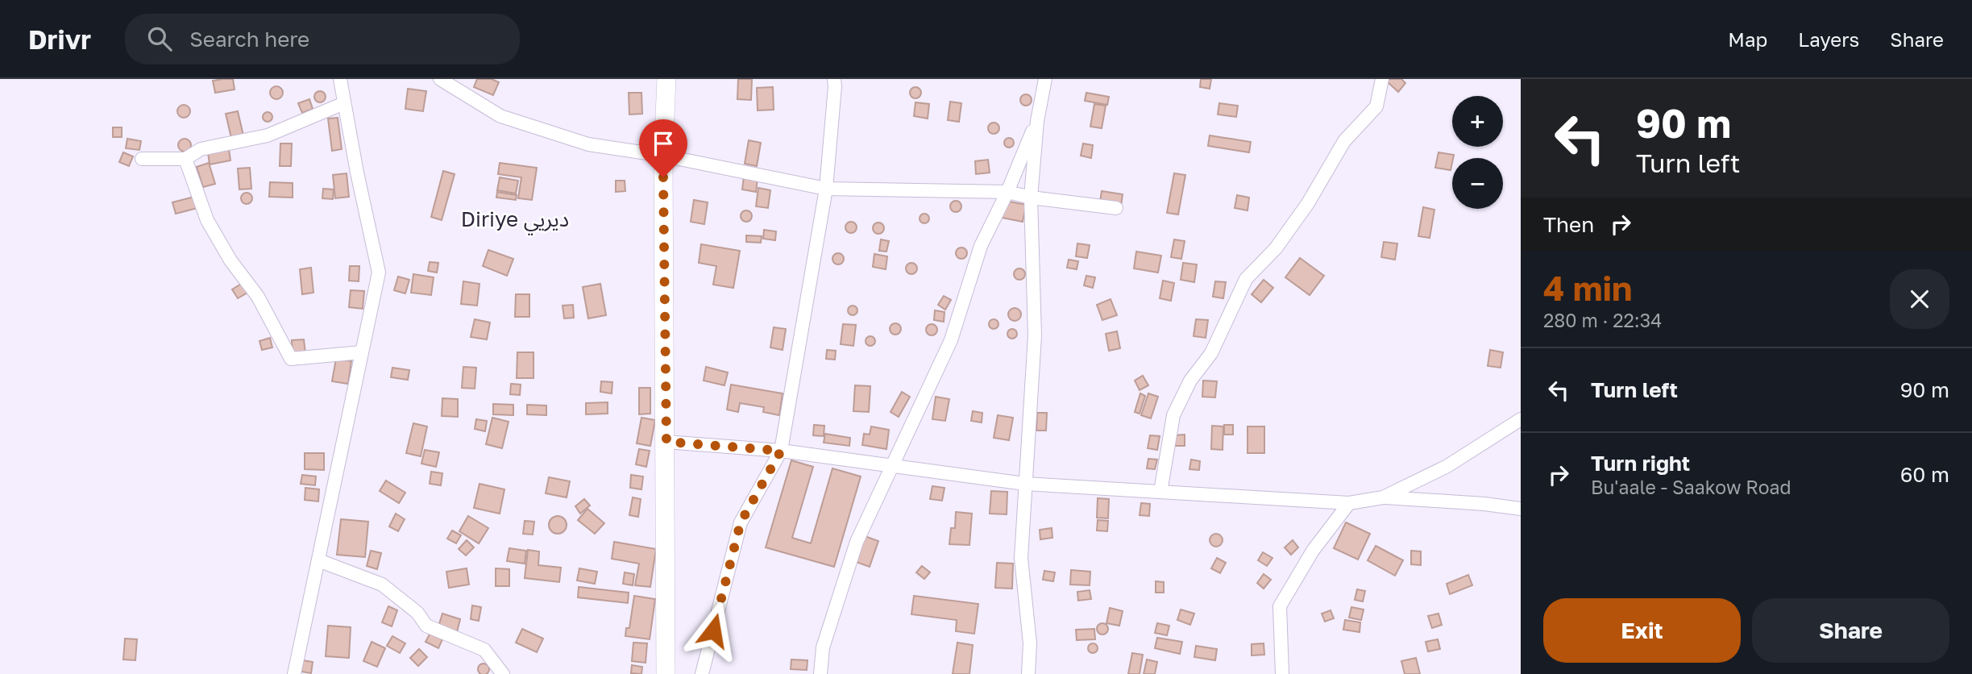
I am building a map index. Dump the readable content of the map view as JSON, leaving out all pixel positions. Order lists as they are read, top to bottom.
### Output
{
  "districts": ["Diriye ديريي"],
  "page": {
    "header": "Drivr",
    "search": "Search here",
    "nav": ["Map", "Layers", "Share"],
    "turn": ["90 m", "Turn left"],
    "map_buttons": ["+", "−"],
    "then": "Then",
    "heading": ["4 min", "280 m · 22:34"],
    "list": [
      {
        "name": "Turn left",
        "value": "90 m"
      },
      {
        "name": "Turn right",
        "note": "Bu'aale - Saakow Road",
        "value": "60 m"
      }
    ],
    "buttons": ["Exit", "Share"]
  }
}
